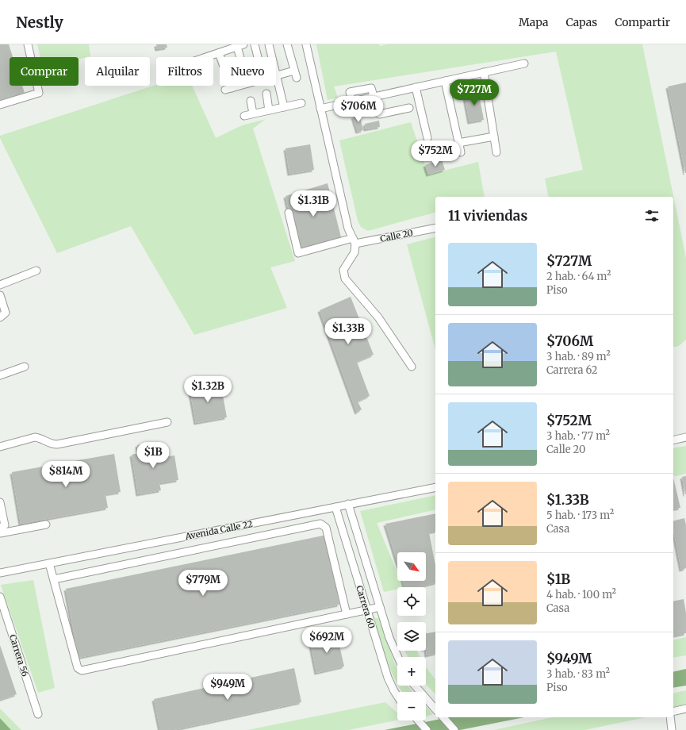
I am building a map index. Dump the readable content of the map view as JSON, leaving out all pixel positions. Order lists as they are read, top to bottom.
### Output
{
  "streets": {
    "street": [
      "Calle 20",
      "Avenida Calle 22",
      "Carrera 60",
      "Carrera 56"
    ]
  },
  "crossings": [
    ["Avenida Calle 22", "Carrera 60"]
  ],
  "north": "bottom right",
  "page": {
    "header": "Nestly",
    "nav": ["Mapa", "Capas", "Compartir"],
    "chip": [
      "Comprar",
      "Alquilar",
      "Filtros",
      "Nuevo"
    ],
    "price": [
      "$727M",
      "$706M",
      "$752M",
      "$1.31B",
      "$1.33B",
      "$1.32B",
      "$1B",
      "$814M",
      "$779M",
      "$692M",
      "$949M"
    ],
    "heading": "11 viviendas",
    "list": [
      {
        "name": "$727M",
        "note": "2 hab. · 64 m² · Piso"
      },
      {
        "name": "$706M",
        "note": "3 hab. · 89 m² · Carrera 62"
      },
      {
        "name": "$752M",
        "note": "3 hab. · 77 m² · Calle 20"
      },
      {
        "name": "$1.33B",
        "note": "5 hab. · 173 m² · Casa"
      },
      {
        "name": "$1B",
        "note": "4 hab. · 100 m² · Casa"
      },
      {
        "name": "$949M",
        "note": "3 hab. · 83 m² · Piso"
      }
    ],
    "map_buttons": ["+", "−"]
  }
}
